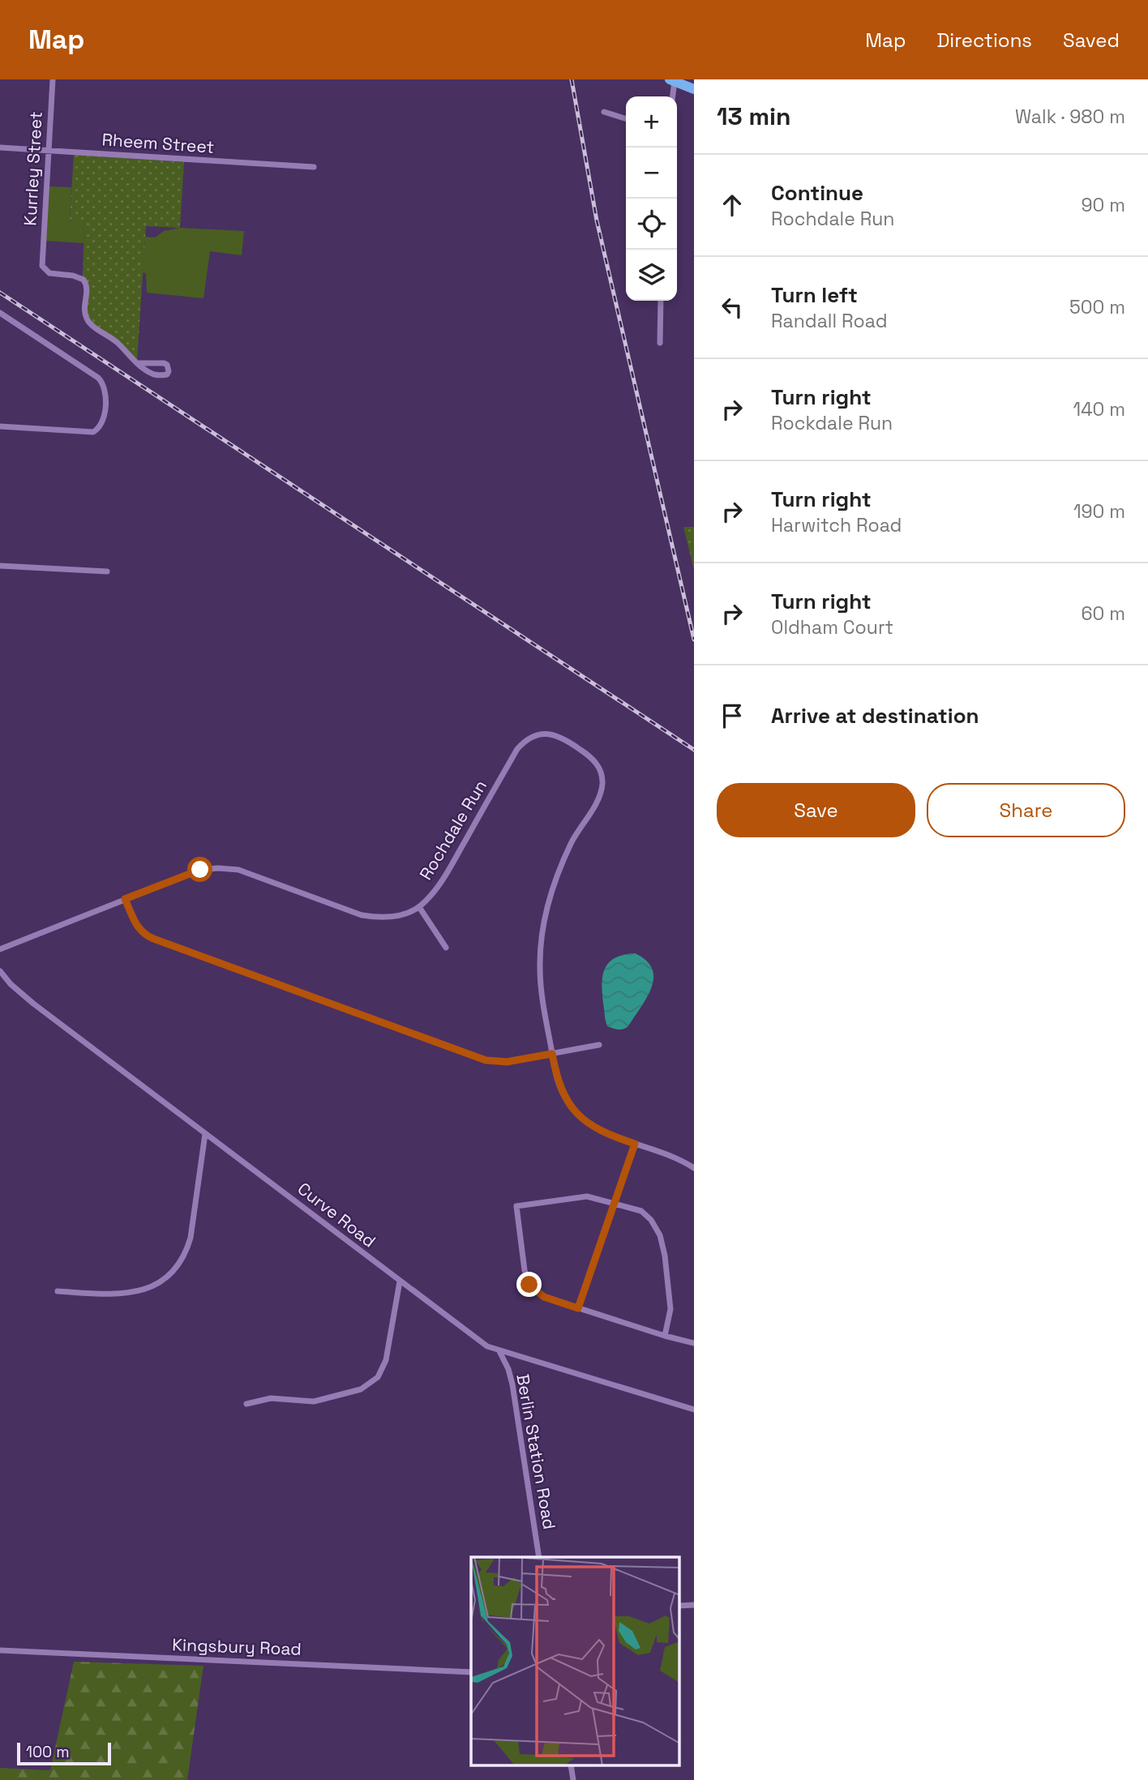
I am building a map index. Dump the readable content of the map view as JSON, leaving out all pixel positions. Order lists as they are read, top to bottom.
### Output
{
  "streets": {
    "street": [
      "Rheem Street",
      "Kurrley Street",
      "Rochdale Run",
      "Curve Road",
      "Berlin Station Road",
      "Kingsbury Road"
    ]
  },
  "crossings": [
    ["Rheem Street", "Kurrley Street"],
    ["Curve Road", "Berlin Station Road"]
  ],
  "scale_bar": "100 m",
  "page": {
    "header": "Map",
    "nav": ["Map", "Directions", "Saved"],
    "heading": ["13 min", "Walk · 980 m"],
    "map_buttons": ["+", "−"],
    "list": [
      ["Continue", "Rochdale Run", "90 m"],
      ["Turn left", "Randall Road", "500 m"],
      ["Turn right", "Rockdale Run", "140 m"],
      ["Turn right", "Harwitch Road", "190 m"],
      ["Turn right", "Oldham Court", "60 m"],
      "Arrive at destination"
    ],
    "buttons": ["Save", "Share"],
    "scale": "100 m"
  }
}
